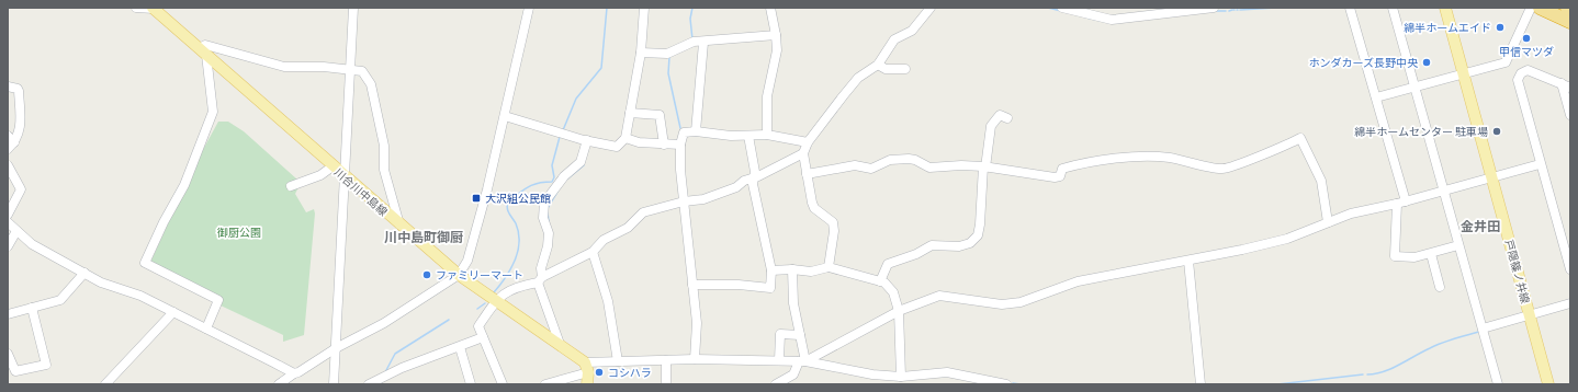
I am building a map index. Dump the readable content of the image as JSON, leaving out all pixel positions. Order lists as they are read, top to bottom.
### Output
{
  "streets": {
    "main road": ["川合川中島線", "戸隠篠ノ井線"]
  },
  "districts": ["金井田", "川中島町御厨"],
  "parks": ["御厨公園"],
  "places": {
    "other": [
      "綿半ホームエイド",
      "甲信マツダ",
      "ホンダカーズ長野中央",
      "綿半ホームセンター 駐車場",
      "ファミリーマート",
      "コシハラ"
    ],
    "transit": ["大沢組公民館"]
  }
}
